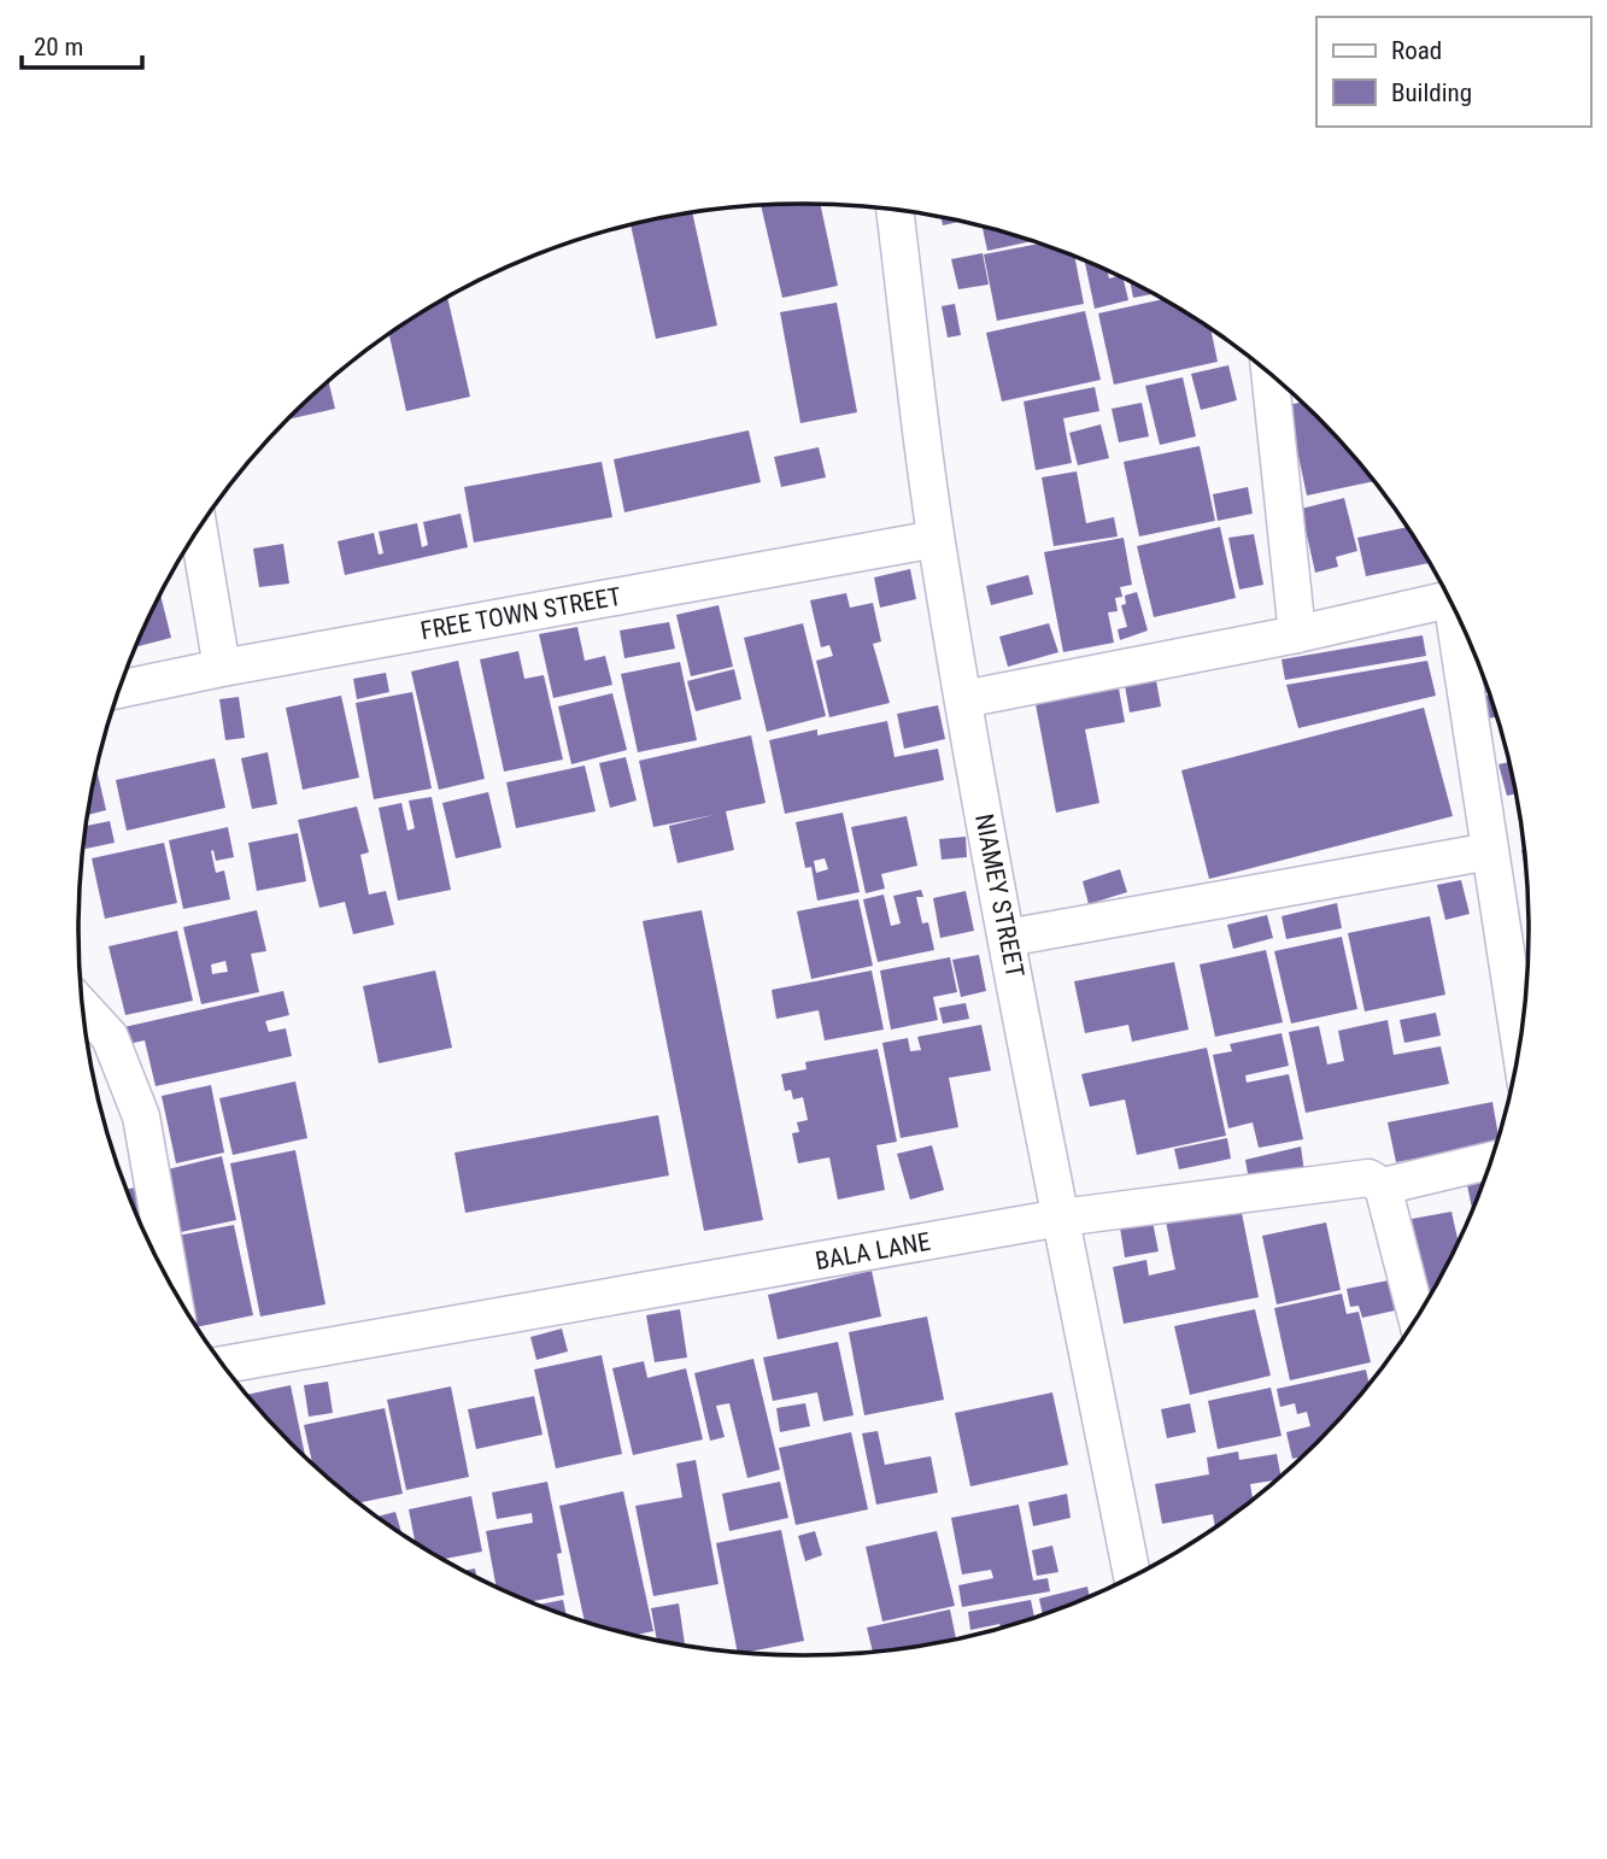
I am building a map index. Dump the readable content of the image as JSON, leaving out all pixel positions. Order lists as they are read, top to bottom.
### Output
{
  "streets": {
    "street": ["FREE TOWN STREET", "NIAMEY STREET", "BALA LANE"]
  },
  "crossings": [
    ["FREE TOWN STREET", "NIAMEY STREET"],
    ["NIAMEY STREET", "BALA LANE"]
  ],
  "legend": ["Road", "Building"],
  "scale_bar": "20 m"
}
